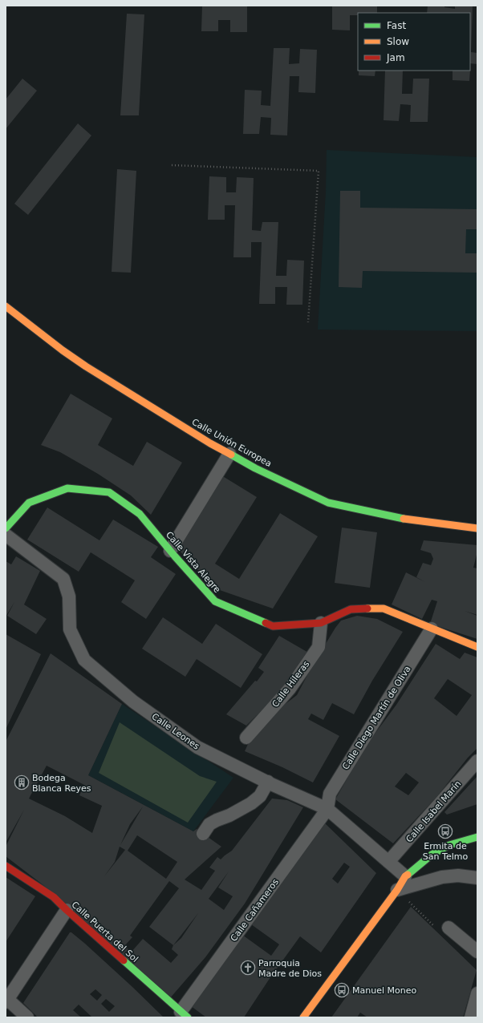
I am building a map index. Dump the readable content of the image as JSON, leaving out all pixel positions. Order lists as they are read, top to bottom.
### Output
{
  "streets": {
    "street": [
      "Calle Unión Europea",
      "Calle Vista Alegre",
      "Calle Hileras",
      "Calle Diego Martín de Oliva",
      "Calle Leones",
      "Calle Isabel Marín",
      "Calle Cañameros",
      "Calle Puerta del Sol"
    ]
  },
  "crossings": [
    ["Calle Vista Alegre", "Calle Hileras"],
    ["Calle Vista Alegre", "Calle Diego Martín de Oliva"],
    ["Calle Diego Martín de Oliva", "Calle Leones"],
    ["Calle Diego Martín de Oliva", "Calle Cañameros"],
    ["Calle Leones", "Calle Isabel Marín"],
    ["Calle Leones", "Calle Cañameros"],
    ["Calle Cañameros", "Calle Puerta del Sol"]
  ],
  "places": {
    "building": ["Bodega Blanca Reyes"],
    "bus stop": ["Ermita de San Telmo", "Manuel Moneo"],
    "church": ["Parroquia Madre de Dios"]
  },
  "legend": ["Fast", "Slow", "Jam"]
}
